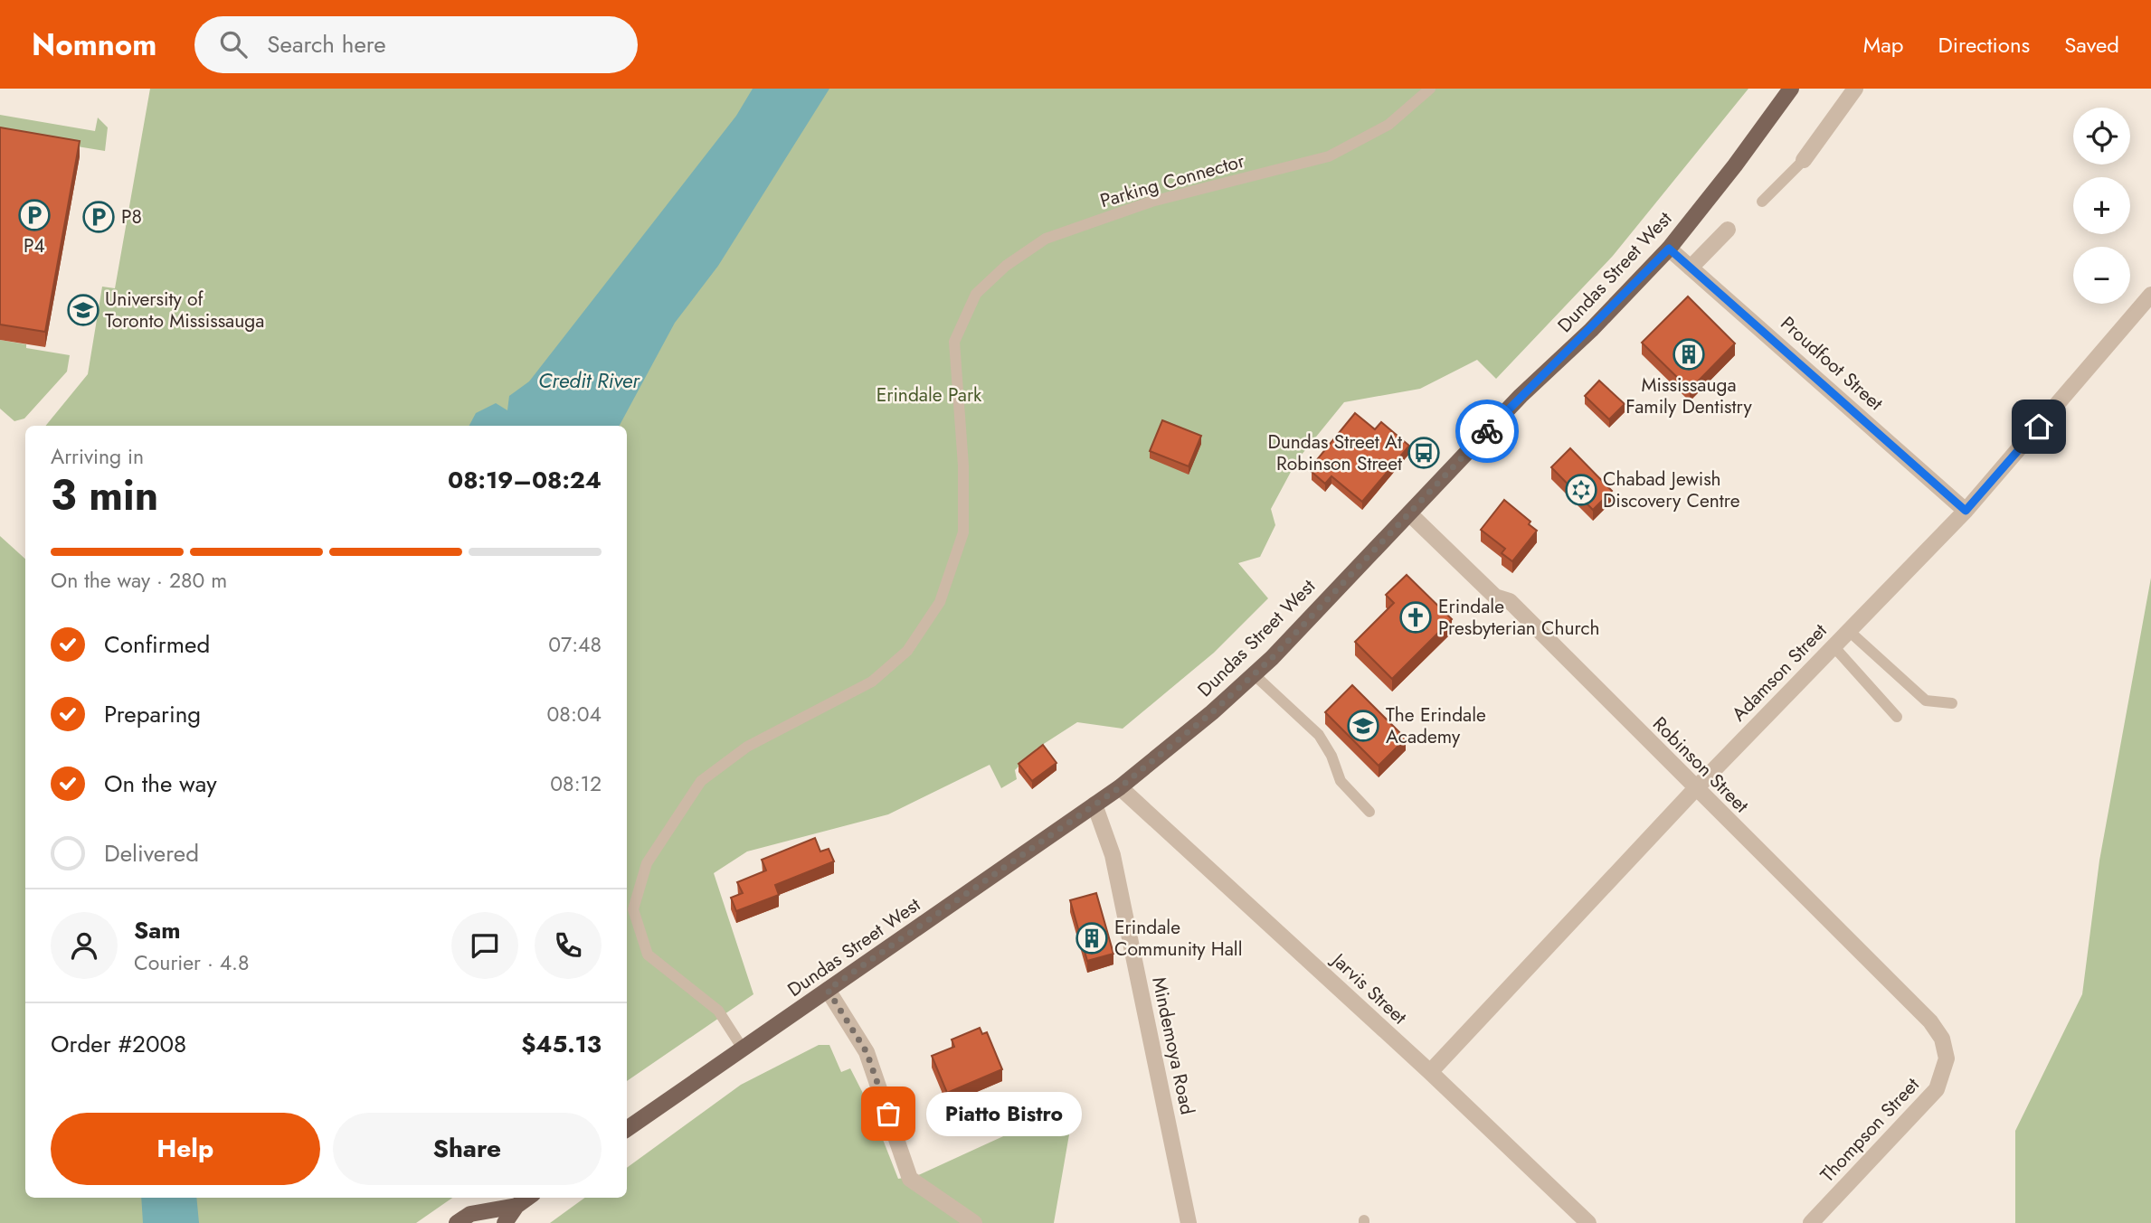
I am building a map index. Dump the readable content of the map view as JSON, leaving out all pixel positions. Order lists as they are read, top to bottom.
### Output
{
  "streets": {
    "main road": ["Dundas Street West"],
    "street": [
      "Proudfoot Street",
      "Adamson Street",
      "Robinson Street",
      "Jarvis Street",
      "Mindemoya Road",
      "Thompson Street"
    ],
    "lane": ["Parking Connector"]
  },
  "crossings": [
    ["Parking Connector", "Dundas Street West"],
    ["Dundas Street West", "Proudfoot Street"],
    ["Dundas Street West", "Robinson Street"],
    ["Dundas Street West", "Jarvis Street"],
    ["Dundas Street West", "Mindemoya Road"],
    ["Proudfoot Street", "Adamson Street"],
    ["Adamson Street", "Robinson Street"],
    ["Adamson Street", "Jarvis Street"],
    ["Robinson Street", "Thompson Street"]
  ],
  "water": ["Credit River"],
  "parks": ["Erindale Park"],
  "places": {
    "parking": ["P4", "P8"],
    "school or university": ["University of Toronto Mississauga", "The Erindale Academy"],
    "building": ["Mississauga Family Dentistry", "Erindale Community Hall"],
    "bus stop": ["Dundas Street At Robinson Street"],
    "synagogue": ["Chabad Jewish Discovery Centre"],
    "church": ["Erindale Presbyterian Church"],
    "other": ["Piatto Bistro"]
  },
  "page": {
    "header": "Nomnom",
    "search": "Search here",
    "nav": ["Map", "Directions", "Saved"],
    "map_buttons": ["+", "−"],
    "heading": ["3 min", "Arriving in", "08:19–08:24"],
    "panel": [
      "Sam",
      "Courier · 4.8",
      "Order #2008",
      "$45.13"
    ],
    "bar": "On the way · 280 m",
    "list": [
      ["Confirmed", "07:48"],
      ["Preparing", "08:04"],
      ["On the way", "08:12"],
      "Delivered"
    ],
    "bubble": "Piatto Bistro",
    "buttons": ["Help", "Share"]
  }
}
